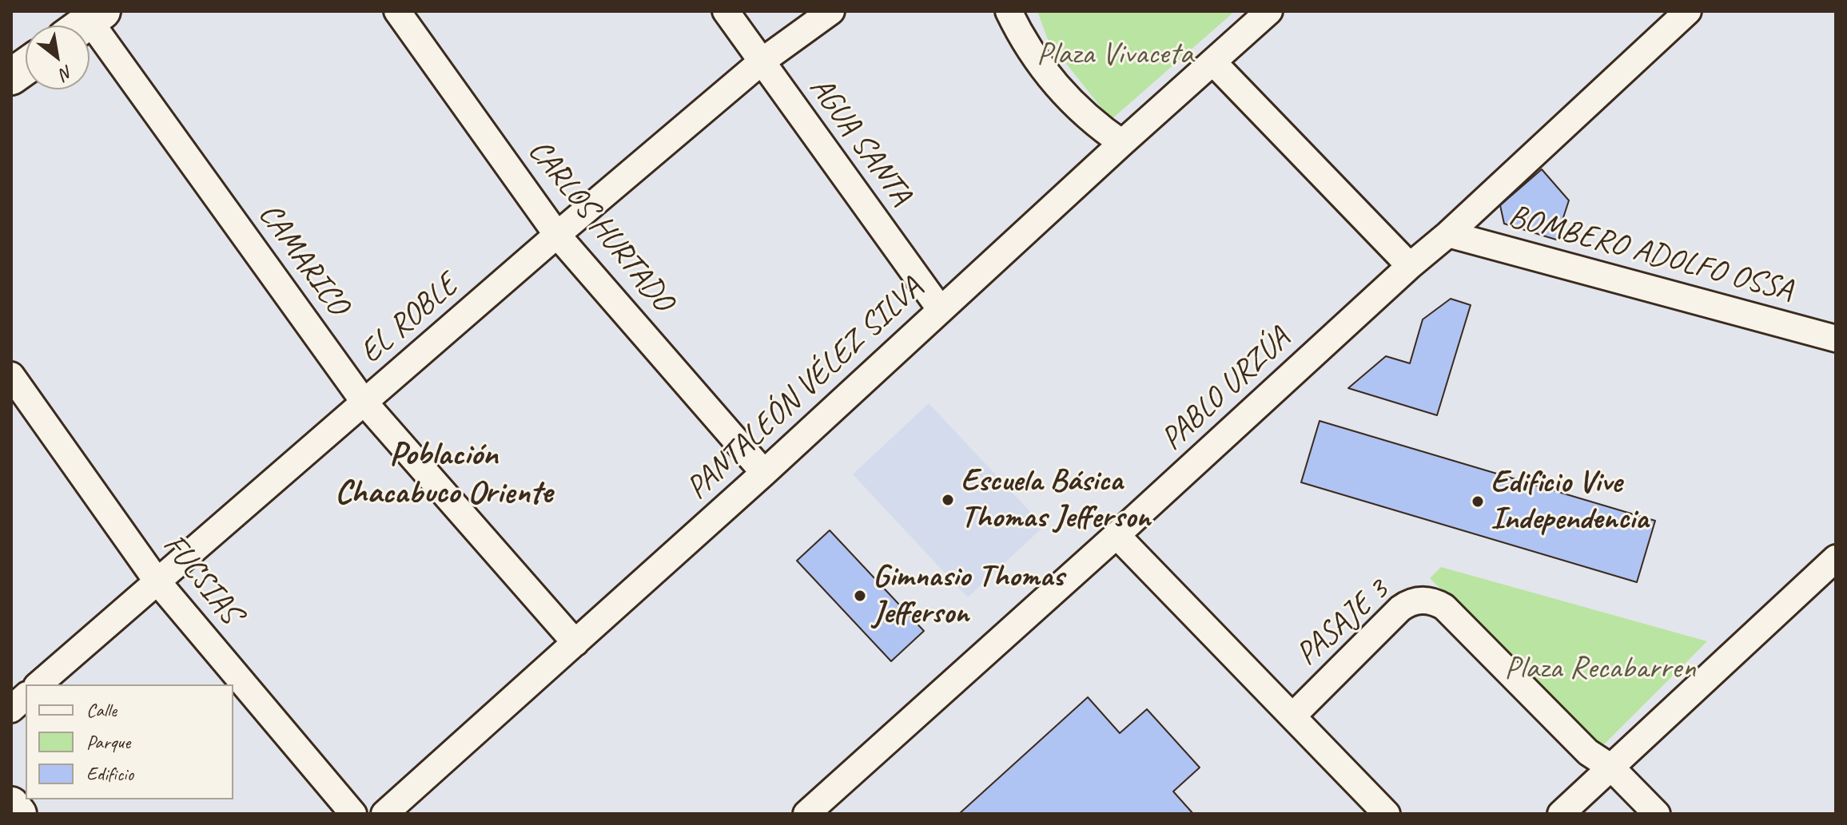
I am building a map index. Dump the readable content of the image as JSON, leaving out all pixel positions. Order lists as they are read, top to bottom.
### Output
{
  "streets": {
    "street": [
      "AGUA SANTA",
      "CARLOS HURTADO",
      "BOMBERO ADOLFO OSSA",
      "CAMARICO",
      "EL ROBLE",
      "PANTALEÓN VÉLEZ SILVA",
      "PABLO URZÚA",
      "FUCSIAS",
      "PASAJE 3"
    ]
  },
  "crossings": [
    ["AGUA SANTA", "EL ROBLE"],
    ["AGUA SANTA", "PANTALEÓN VÉLEZ SILVA"],
    ["CARLOS HURTADO", "EL ROBLE"],
    ["CARLOS HURTADO", "PANTALEÓN VÉLEZ SILVA"],
    ["BOMBERO ADOLFO OSSA", "PABLO URZÚA"],
    ["CAMARICO", "EL ROBLE"],
    ["CAMARICO", "PANTALEÓN VÉLEZ SILVA"],
    ["EL ROBLE", "FUCSIAS"]
  ],
  "districts": ["Población Chacabuco Oriente"],
  "parks": ["Plaza Vivaceta", "Plaza Recabarren"],
  "places": ["Escuela Básica Thomas Jefferson", "Edificio Vive Independencia", "Gimnasio Thomas Jefferson"],
  "legend": ["Calle", "Parque", "Edificio"],
  "north": "bottom right"
}
